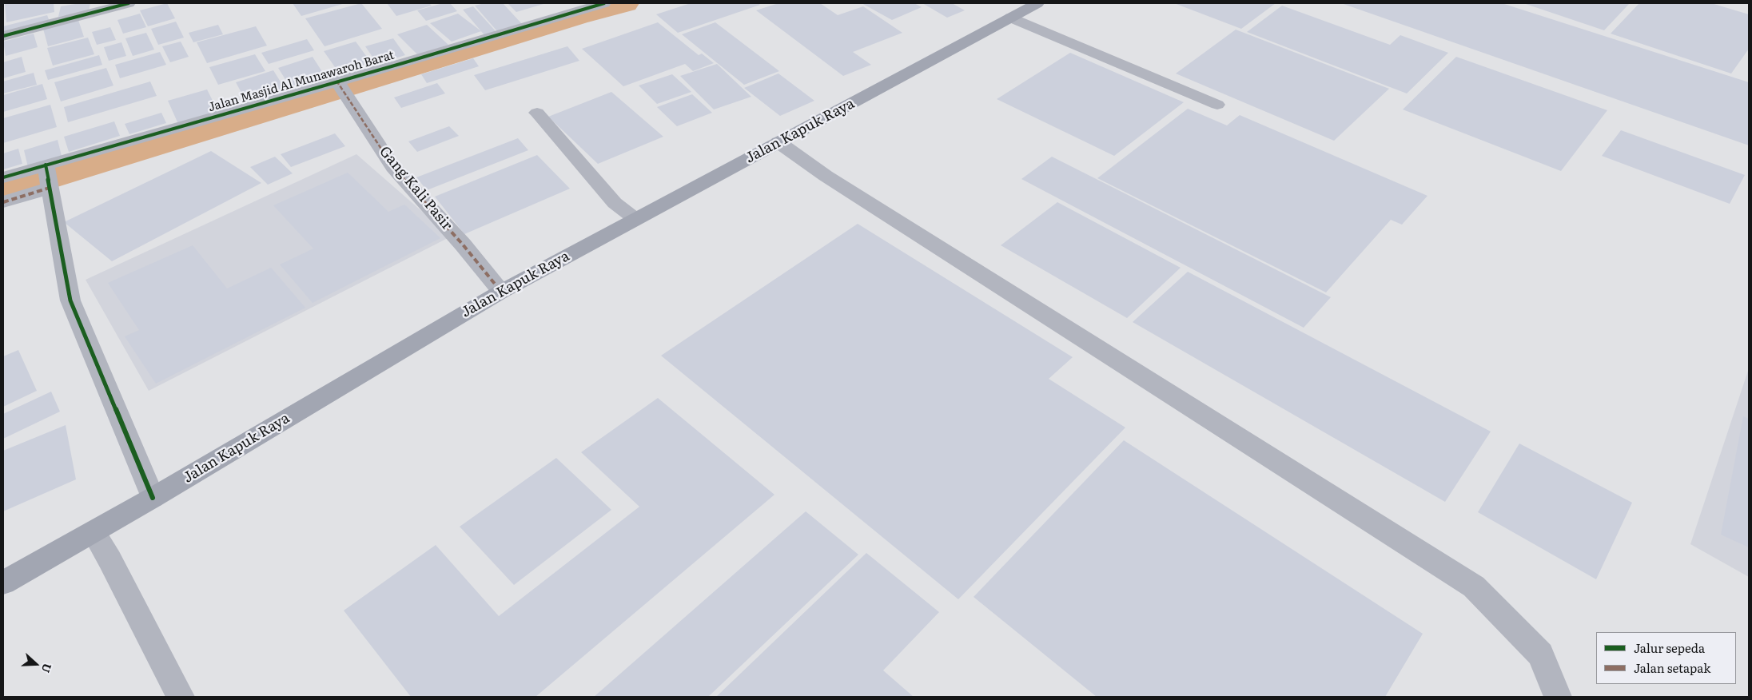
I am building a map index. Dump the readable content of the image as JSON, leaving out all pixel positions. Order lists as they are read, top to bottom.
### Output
{
  "streets": {
    "main road": ["Jalan Kapuk Raya"],
    "street": ["Jalan Masjid Al Munawaroh Barat", "Gang Kali Pasir"]
  },
  "crossings": [
    ["Jalan Masjid Al Munawaroh Barat", "Gang Kali Pasir"],
    ["Jalan Kapuk Raya", "Gang Kali Pasir"]
  ],
  "legend": ["Jalur sepeda", "Jalan setapak"],
  "north": "right"
}
